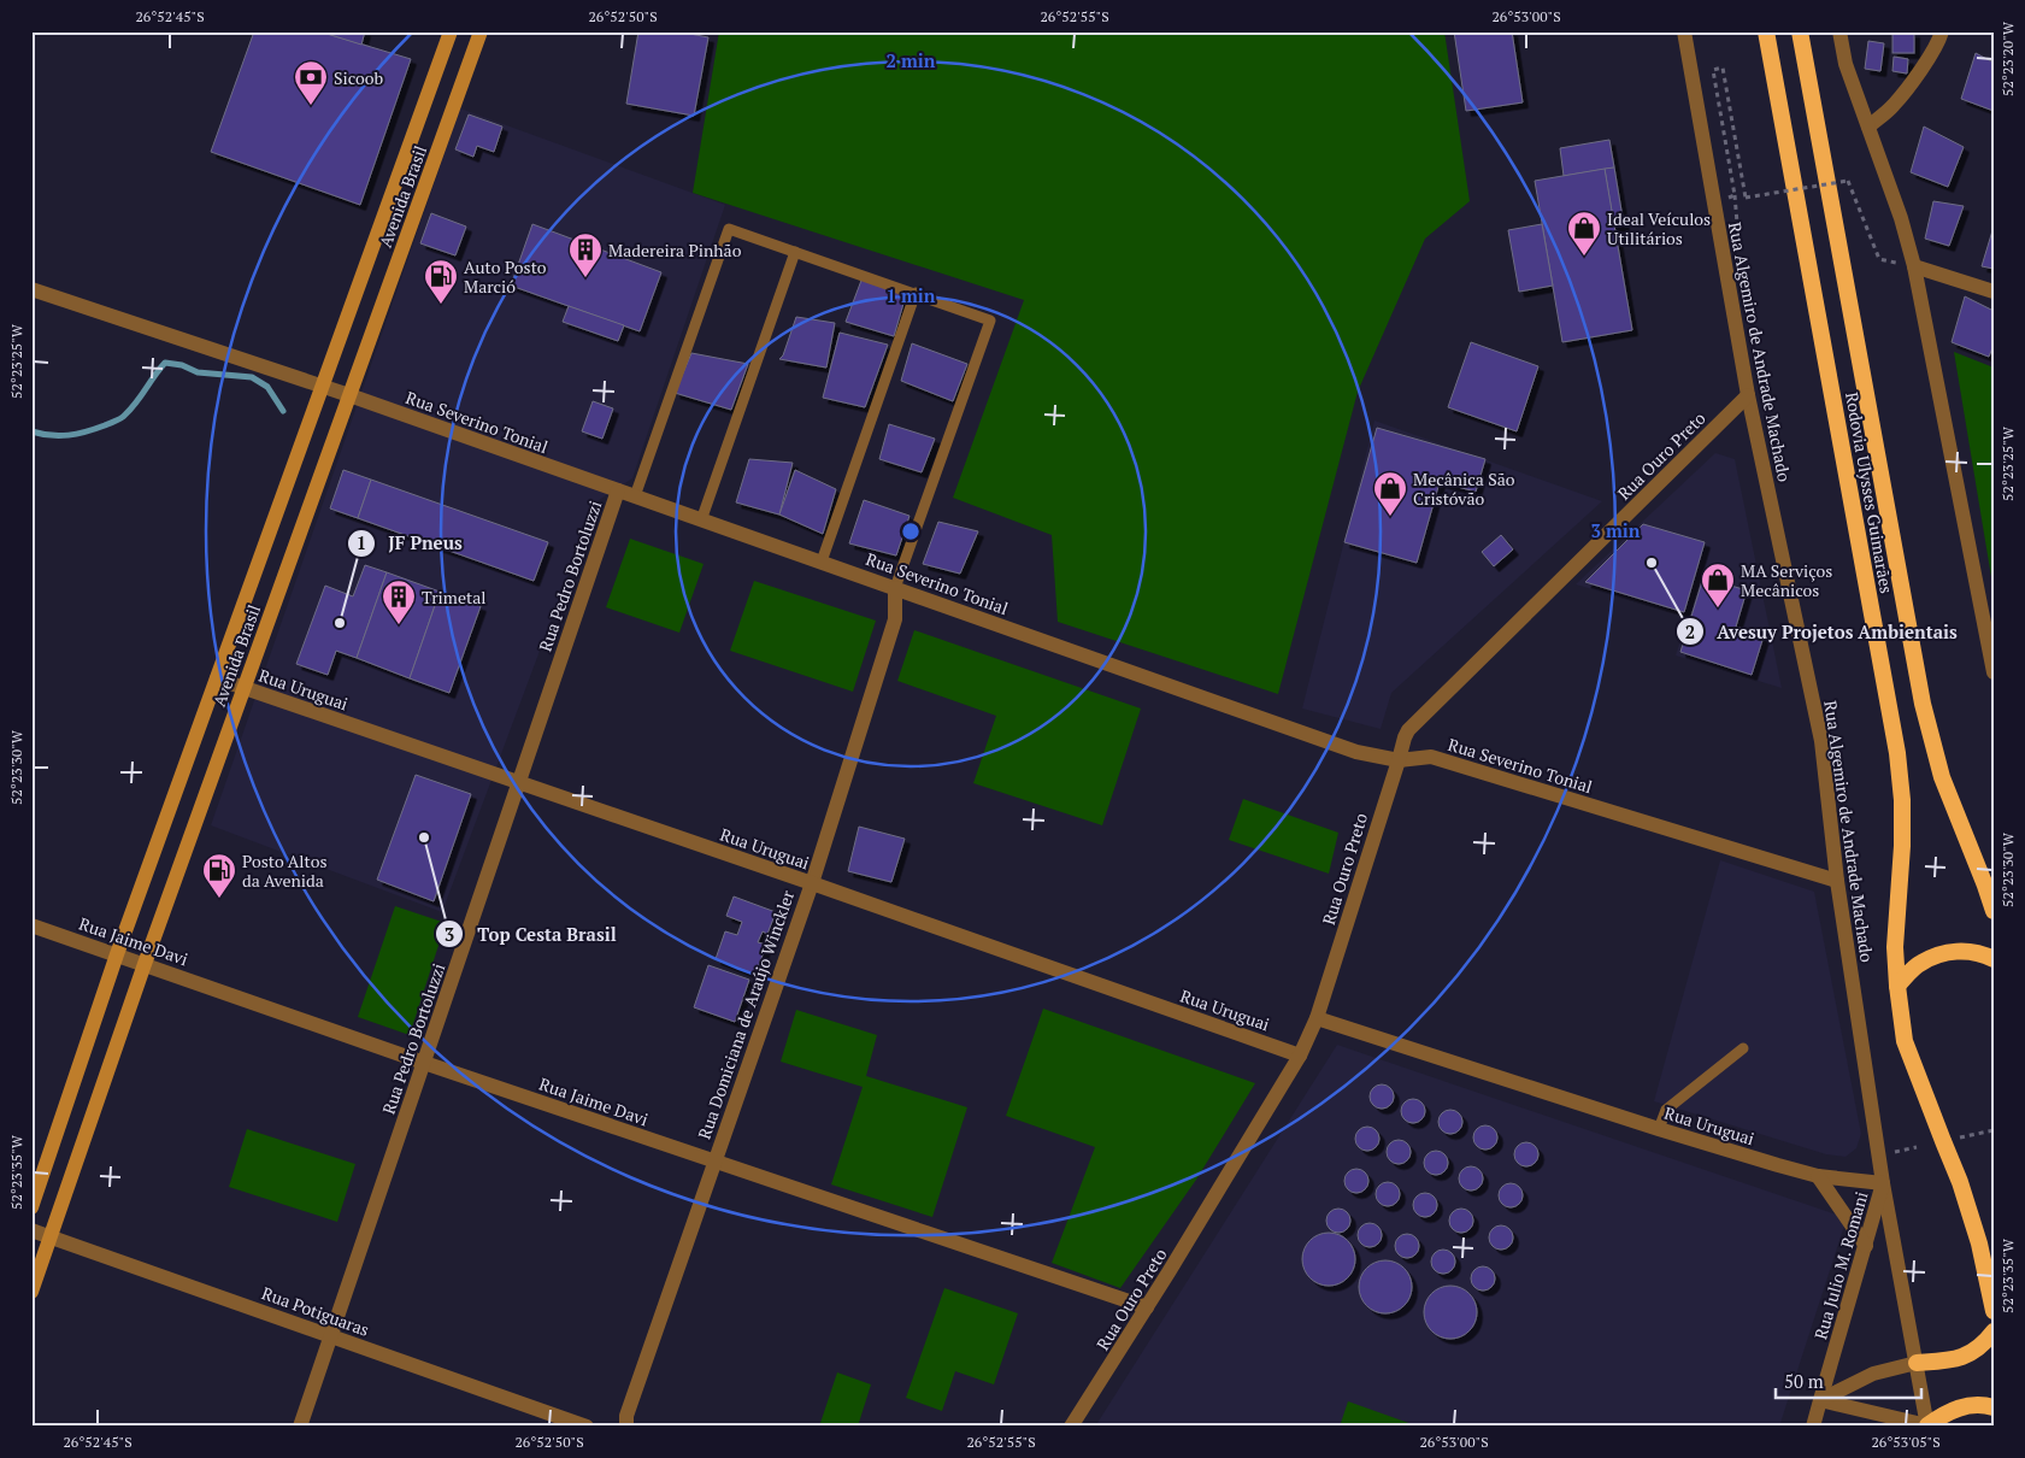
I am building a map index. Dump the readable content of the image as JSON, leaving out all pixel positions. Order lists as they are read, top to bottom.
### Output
{
  "streets": {
    "highway": ["Rodovia Ulysses Guimarães"],
    "main road": ["Avenida Brasil"],
    "street": [
      "Rua Algemiro de Andrade Machado",
      "Rua Severino Tonial",
      "Rua Ouro Preto",
      "Rua Pedro Bortoluzzi",
      "Rua Uruguai",
      "Rua Jaime Davi",
      "Rua Domiciana de Araújo Winckler",
      "Rua Julio M. Romani",
      "Rua Potiguaras"
    ]
  },
  "crossings": [
    ["Avenida Brasil", "Rua Severino Tonial"],
    ["Avenida Brasil", "Rua Uruguai"],
    ["Avenida Brasil", "Rua Jaime Davi"],
    ["Avenida Brasil", "Rua Potiguaras"],
    ["Rua Algemiro de Andrade Machado", "Rua Severino Tonial"],
    ["Rua Algemiro de Andrade Machado", "Rua Ouro Preto"],
    ["Rua Algemiro de Andrade Machado", "Rua Uruguai"],
    ["Rua Algemiro de Andrade Machado", "Rua Julio M. Romani"],
    ["Rua Severino Tonial", "Rua Ouro Preto"],
    ["Rua Severino Tonial", "Rua Pedro Bortoluzzi"],
    ["Rua Severino Tonial", "Rua Domiciana de Araújo Winckler"],
    ["Rua Ouro Preto", "Rua Uruguai"],
    ["Rua Ouro Preto", "Rua Jaime Davi"],
    ["Rua Pedro Bortoluzzi", "Rua Uruguai"],
    ["Rua Pedro Bortoluzzi", "Rua Jaime Davi"],
    ["Rua Pedro Bortoluzzi", "Rua Potiguaras"],
    ["Rua Uruguai", "Rua Domiciana de Araújo Winckler"],
    ["Rua Uruguai", "Rua Julio M. Romani"],
    ["Rua Jaime Davi", "Rua Domiciana de Araújo Winckler"]
  ],
  "places": {
    "bank": ["Sicoob"],
    "shop": ["Ideal Veículos Utilitários", "Mecânica São Cristóvão", "MA Serviços Mecânicos"],
    "building": ["Madereira Pinhão", "Trimetal"],
    "fuel station": ["Auto Posto Marció", "Posto Altos da Avenida"],
    "other": ["Avesuy Projetos Ambientais", "JF Pneus", "Top Cesta Brasil"]
  },
  "scale_bar": "50 m",
  "coordinates": [
    "26°52'45\"S",
    "26°52'50\"S",
    "26°52'55\"S",
    "26°53'00\"S",
    "52°23'20\"W",
    "52°23'25\"W",
    "52°23'30\"W",
    "52°23'35\"W",
    "26°53'05\"S"
  ],
  "rings": ["2 min", "1 min", "3 min"]
}
